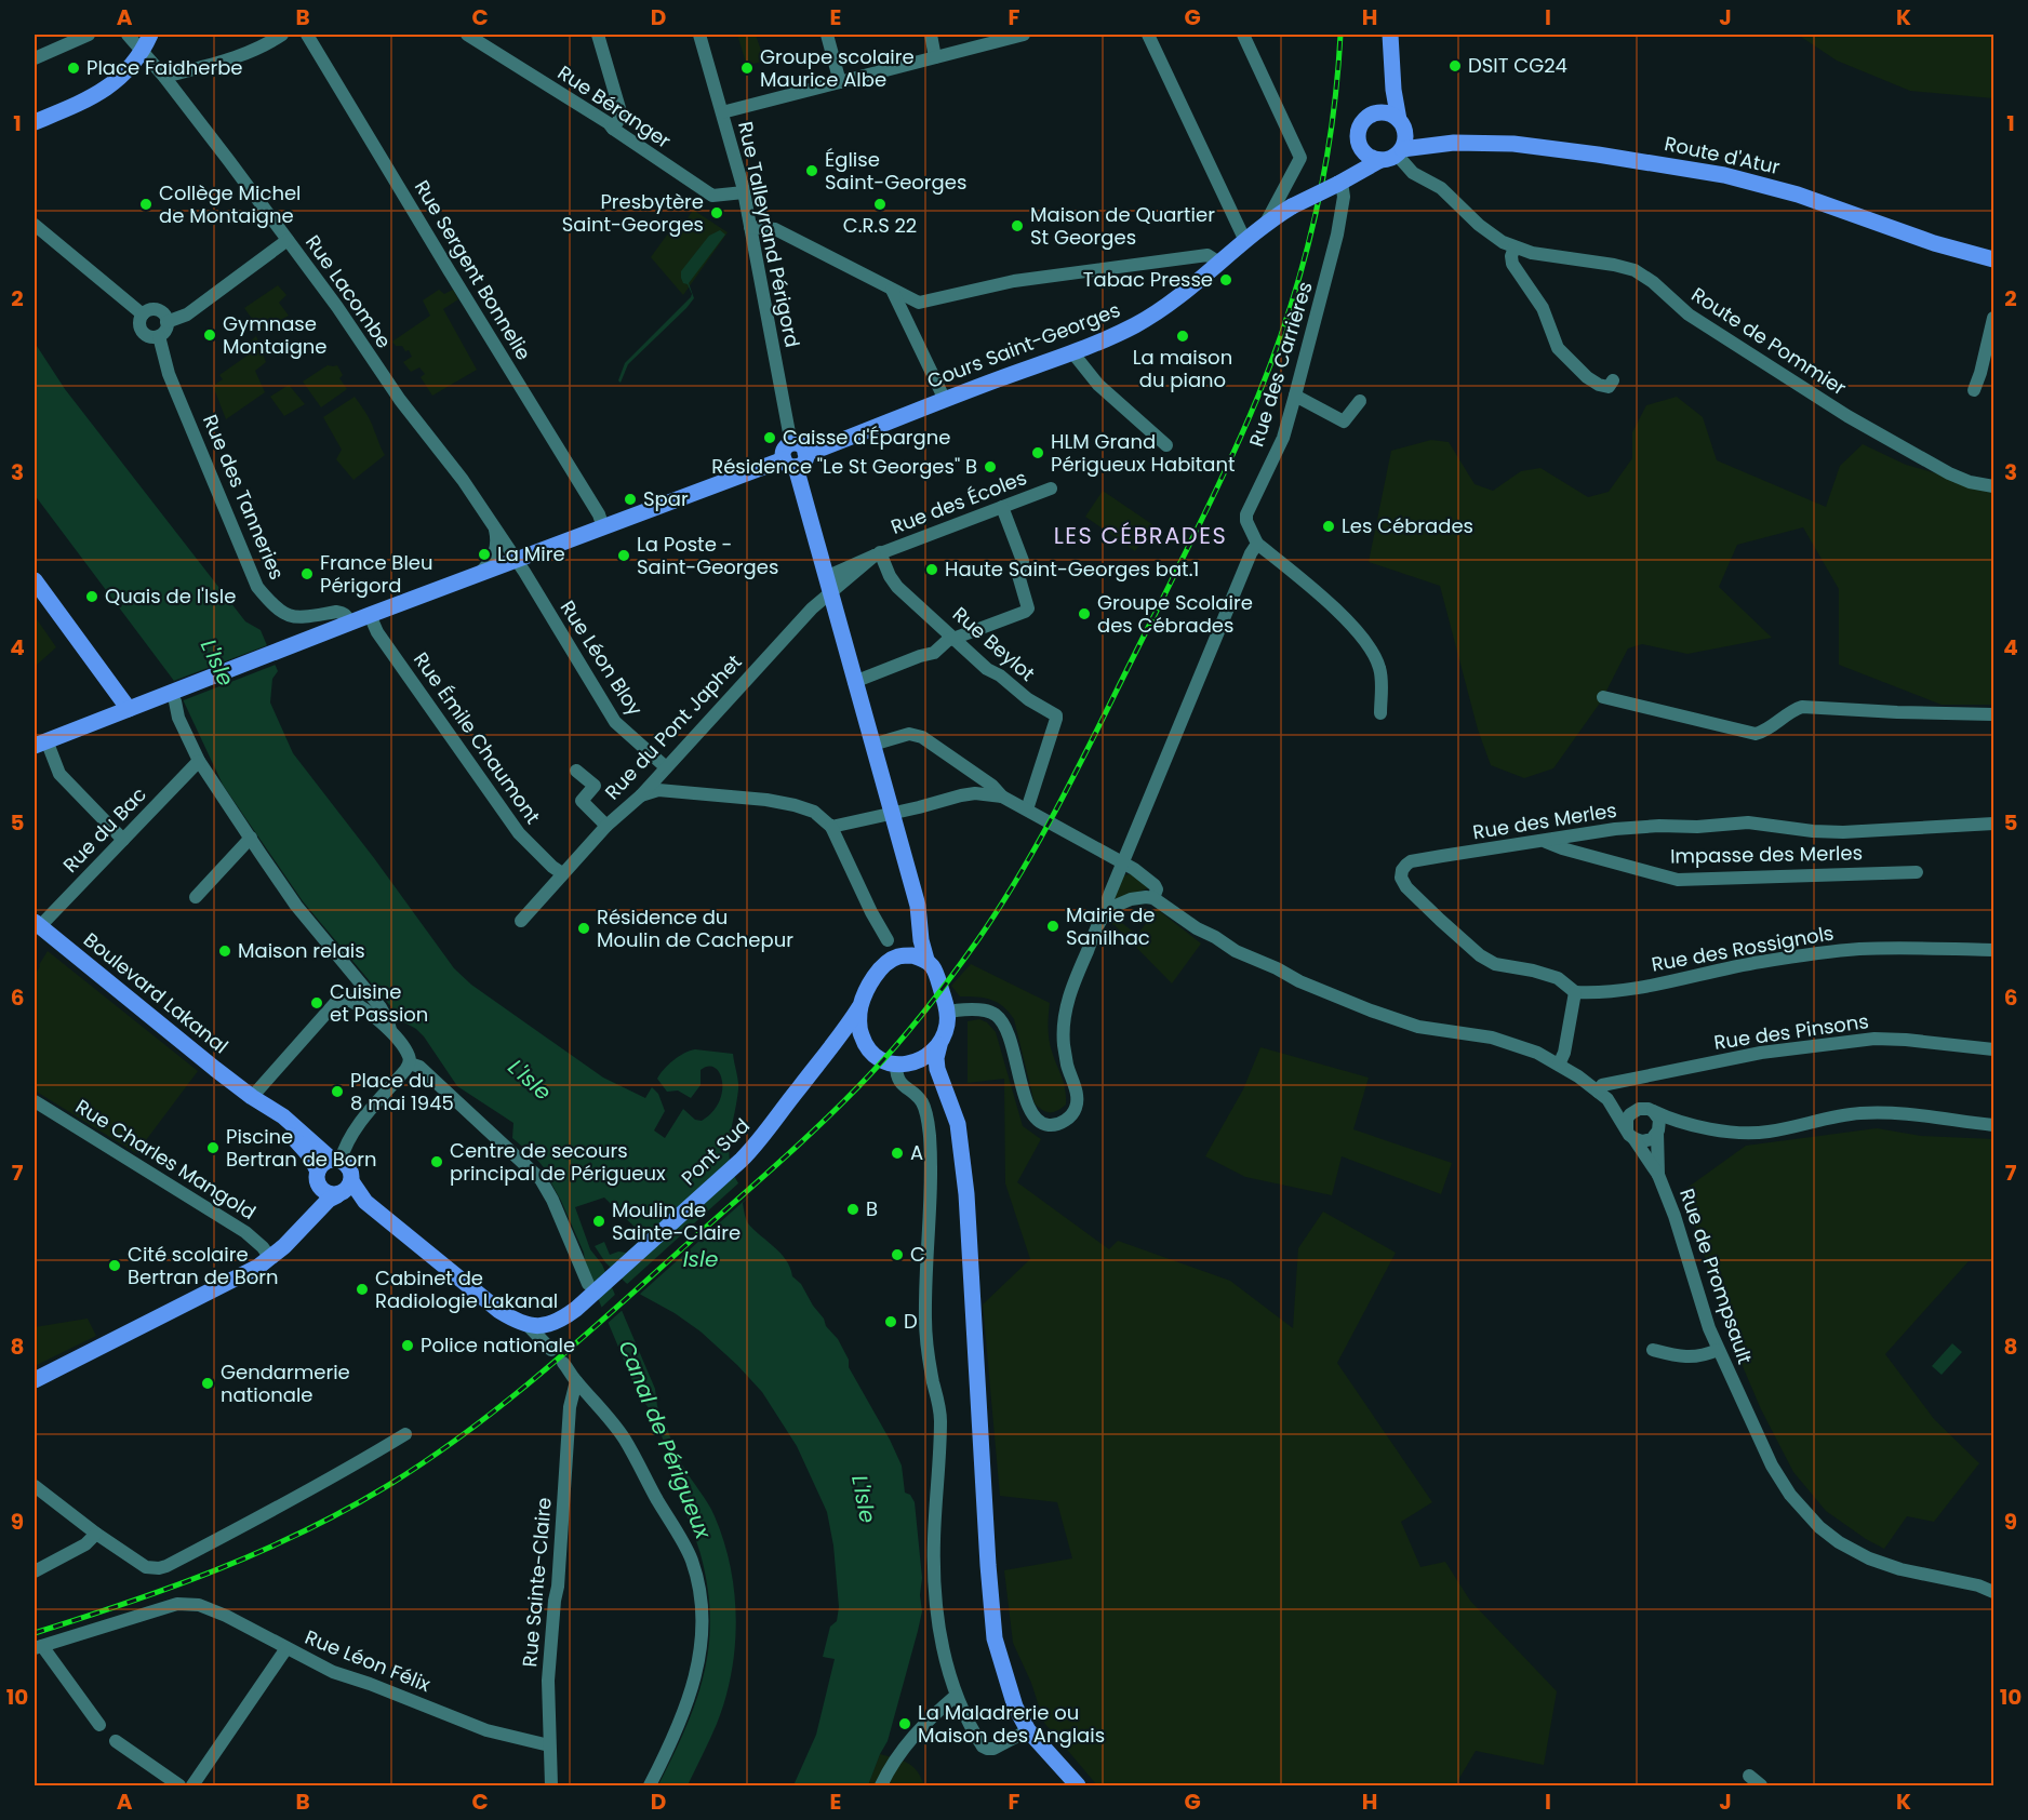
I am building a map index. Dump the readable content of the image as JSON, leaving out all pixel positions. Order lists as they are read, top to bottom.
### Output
{
  "streets": {
    "main road": [
      "Route d'Atur",
      "Cours Saint-Georges",
      "Boulevard Lakanal",
      "Pont Sud"
    ],
    "street": [
      "Rue Béranger",
      "Rue Talleyrand Périgord",
      "Rue Sergent Bonnelie",
      "Rue Lacombe",
      "Route de Pommier",
      "Rue des Carrières",
      "Rue des Tanneries",
      "Rue des Écoles",
      "Rue Beylot",
      "Rue Léon Bloy",
      "Rue du Pont Japhet",
      "Rue Émile Chaumont",
      "Rue des Merles",
      "Rue du Bac",
      "Impasse des Merles",
      "Rue des Rossignols",
      "Rue des Pinsons",
      "Rue Charles Mangold",
      "Rue de Prompsault",
      "Rue Sainte-Claire",
      "Rue Léon Félix"
    ]
  },
  "crossings": [
    ["Rue Béranger", "Rue Talleyrand Périgord"],
    ["Route d'Atur", "Route de Pommier"],
    ["Route d'Atur", "Cours Saint-Georges"],
    ["Rue Talleyrand Périgord", "Cours Saint-Georges"],
    ["Rue Lacombe", "Rue Léon Bloy"],
    ["Route de Pommier", "Cours Saint-Georges"],
    ["Cours Saint-Georges", "Rue des Carrières"],
    ["Rue des Écoles", "Rue Beylot"],
    ["Rue Beylot", "Rue de Prompsault"],
    ["Rue Léon Bloy", "Rue du Pont Japhet"],
    ["Rue du Pont Japhet", "Rue Émile Chaumont"],
    ["Rue des Merles", "Impasse des Merles"],
    ["Rue des Merles", "Rue des Rossignols"],
    ["Rue du Bac", "Boulevard Lakanal"],
    ["Rue des Pinsons", "Rue de Prompsault"],
    ["Rue Sainte-Claire", "Rue Léon Félix"]
  ],
  "districts": ["LES CÉBRADES"],
  "water": ["L'Isle", "Isle", "Canal de Périgueux"],
  "places": [
    "DSIT CG24",
    "Place Faidherbe",
    "Groupe scolaire Maurice Albe",
    "Église Saint-Georges",
    "Collège Michel de Montaigne",
    "C.R.S 22",
    "Presbytère Saint-Georges",
    "Maison de Quartier St Georges",
    "Tabac Presse",
    "Gymnase Montaigne",
    "La maison du piano",
    "Caisse d'Épargne",
    "HLM Grand Périgueux Habitant",
    "Résidence \"Le St Georges\" B",
    "Spar",
    "Les Cébrades",
    "La Mire",
    "La Poste - Saint-Georges",
    "Haute Saint-Georges bat.1",
    "France Bleu Périgord",
    "Quais de l'Isle",
    "Groupe Scolaire des Cébrades",
    "Mairie de Sanilhac",
    "Résidence du Moulin de Cachepur",
    "Maison relais",
    "Cuisine et Passion",
    "Place du 8 mai 1945",
    "Piscine Bertran de Born",
    "A",
    "Centre de secours principal de Périgueux",
    "B",
    "Moulin de Sainte-Claire",
    "C",
    "Cité scolaire Bertran de Born",
    "Cabinet de Radiologie Lakanal",
    "D",
    "Police nationale",
    "Gendarmerie nationale",
    "La Maladrerie ou Maison des Anglais"
  ],
  "grid": {
    "columns": [
      "A",
      "B",
      "C",
      "D",
      "E",
      "F",
      "G",
      "H",
      "I",
      "J",
      "K"
    ],
    "rows": [
      "1",
      "2",
      "3",
      "4",
      "5",
      "6",
      "7",
      "8",
      "9",
      "10"
    ]
  }
}
